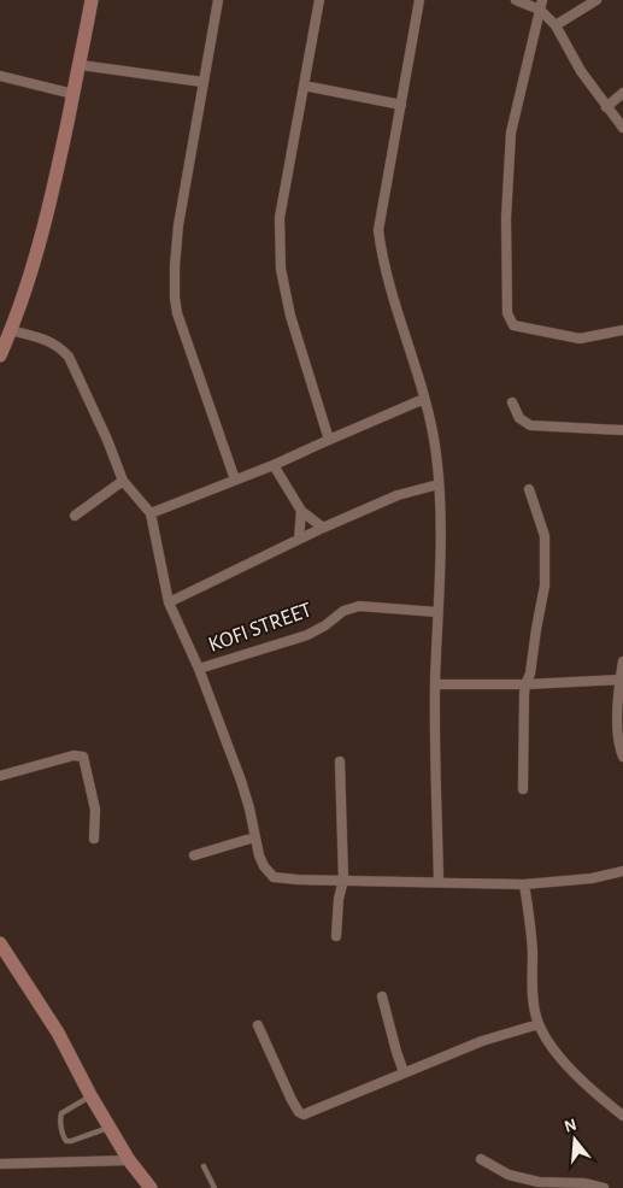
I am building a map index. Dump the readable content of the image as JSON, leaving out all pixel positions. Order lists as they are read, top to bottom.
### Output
{
  "streets": {
    "street": ["KOFI STREET"]
  },
  "north": "top"
}
